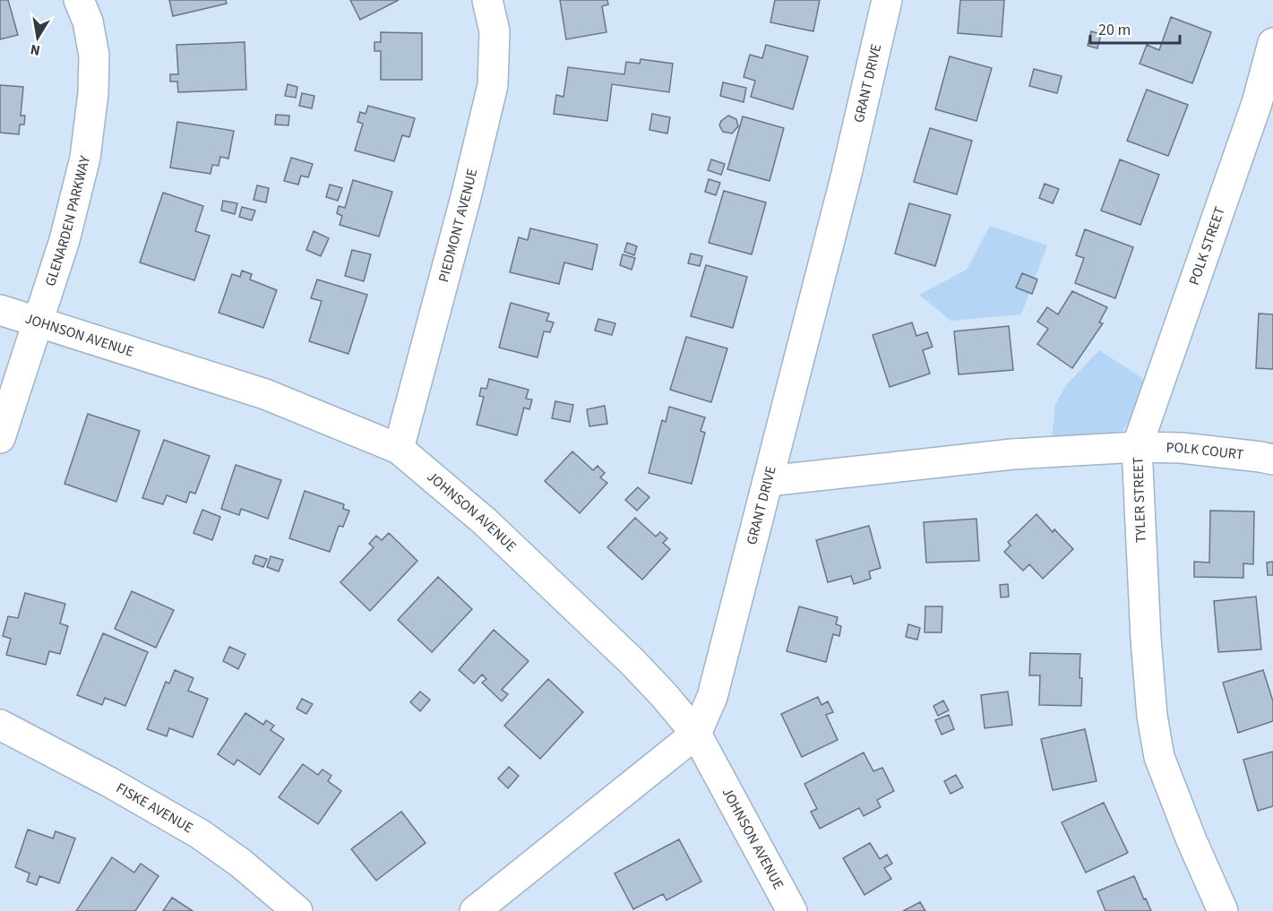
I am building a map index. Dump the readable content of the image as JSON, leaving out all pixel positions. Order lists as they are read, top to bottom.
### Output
{
  "streets": {
    "street": [
      "GRANT DRIVE",
      "GLENARDEN PARKWAY",
      "PIEDMONT AVENUE",
      "POLK STREET",
      "JOHNSON AVENUE",
      "POLK COURT",
      "TYLER STREET",
      "FISKE AVENUE"
    ]
  },
  "crossings": [
    ["GRANT DRIVE", "JOHNSON AVENUE"],
    ["GRANT DRIVE", "TYLER STREET"],
    ["GLENARDEN PARKWAY", "JOHNSON AVENUE"],
    ["PIEDMONT AVENUE", "JOHNSON AVENUE"],
    ["POLK STREET", "POLK COURT"],
    ["POLK STREET", "TYLER STREET"],
    ["POLK COURT", "TYLER STREET"]
  ],
  "scale_bar": "20 m",
  "north": "bottom"
}
